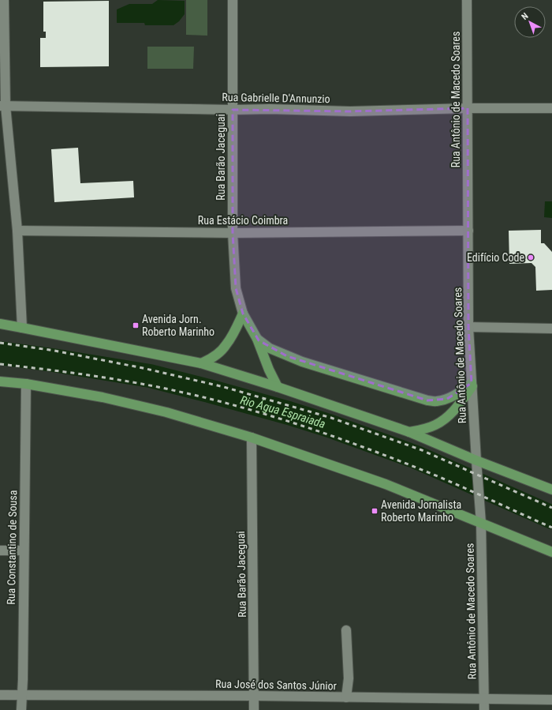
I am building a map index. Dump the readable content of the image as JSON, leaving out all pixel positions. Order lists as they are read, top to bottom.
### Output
{
  "streets": {
    "street": [
      "Rua Gabrielle D'Annunzio",
      "Rua Antônio de Macedo Soares",
      "Rua Barão Jaceguai",
      "Rua Estácio Coimbra",
      "Rua Constantino de Sousa",
      "Rua José dos Santos Júnior"
    ]
  },
  "crossings": [
    ["Rua Gabrielle D'Annunzio", "Rua Antônio de Macedo Soares"],
    ["Rua Gabrielle D'Annunzio", "Rua Barão Jaceguai"],
    ["Rua Antônio de Macedo Soares", "Rua Estácio Coimbra"],
    ["Rua Antônio de Macedo Soares", "Rua José dos Santos Júnior"],
    ["Rua Barão Jaceguai", "Rua Estácio Coimbra"],
    ["Rua Barão Jaceguai", "Rua José dos Santos Júnior"],
    ["Rua Constantino de Sousa", "Rua José dos Santos Júnior"]
  ],
  "water": ["Rio Água Espraiada"],
  "places": {
    "other": ["Edifício Code"],
    "transit": ["Avenida Jorn. Roberto Marinho", "Avenida Jornalista Roberto Marinho"]
  },
  "north": "top left"
}
